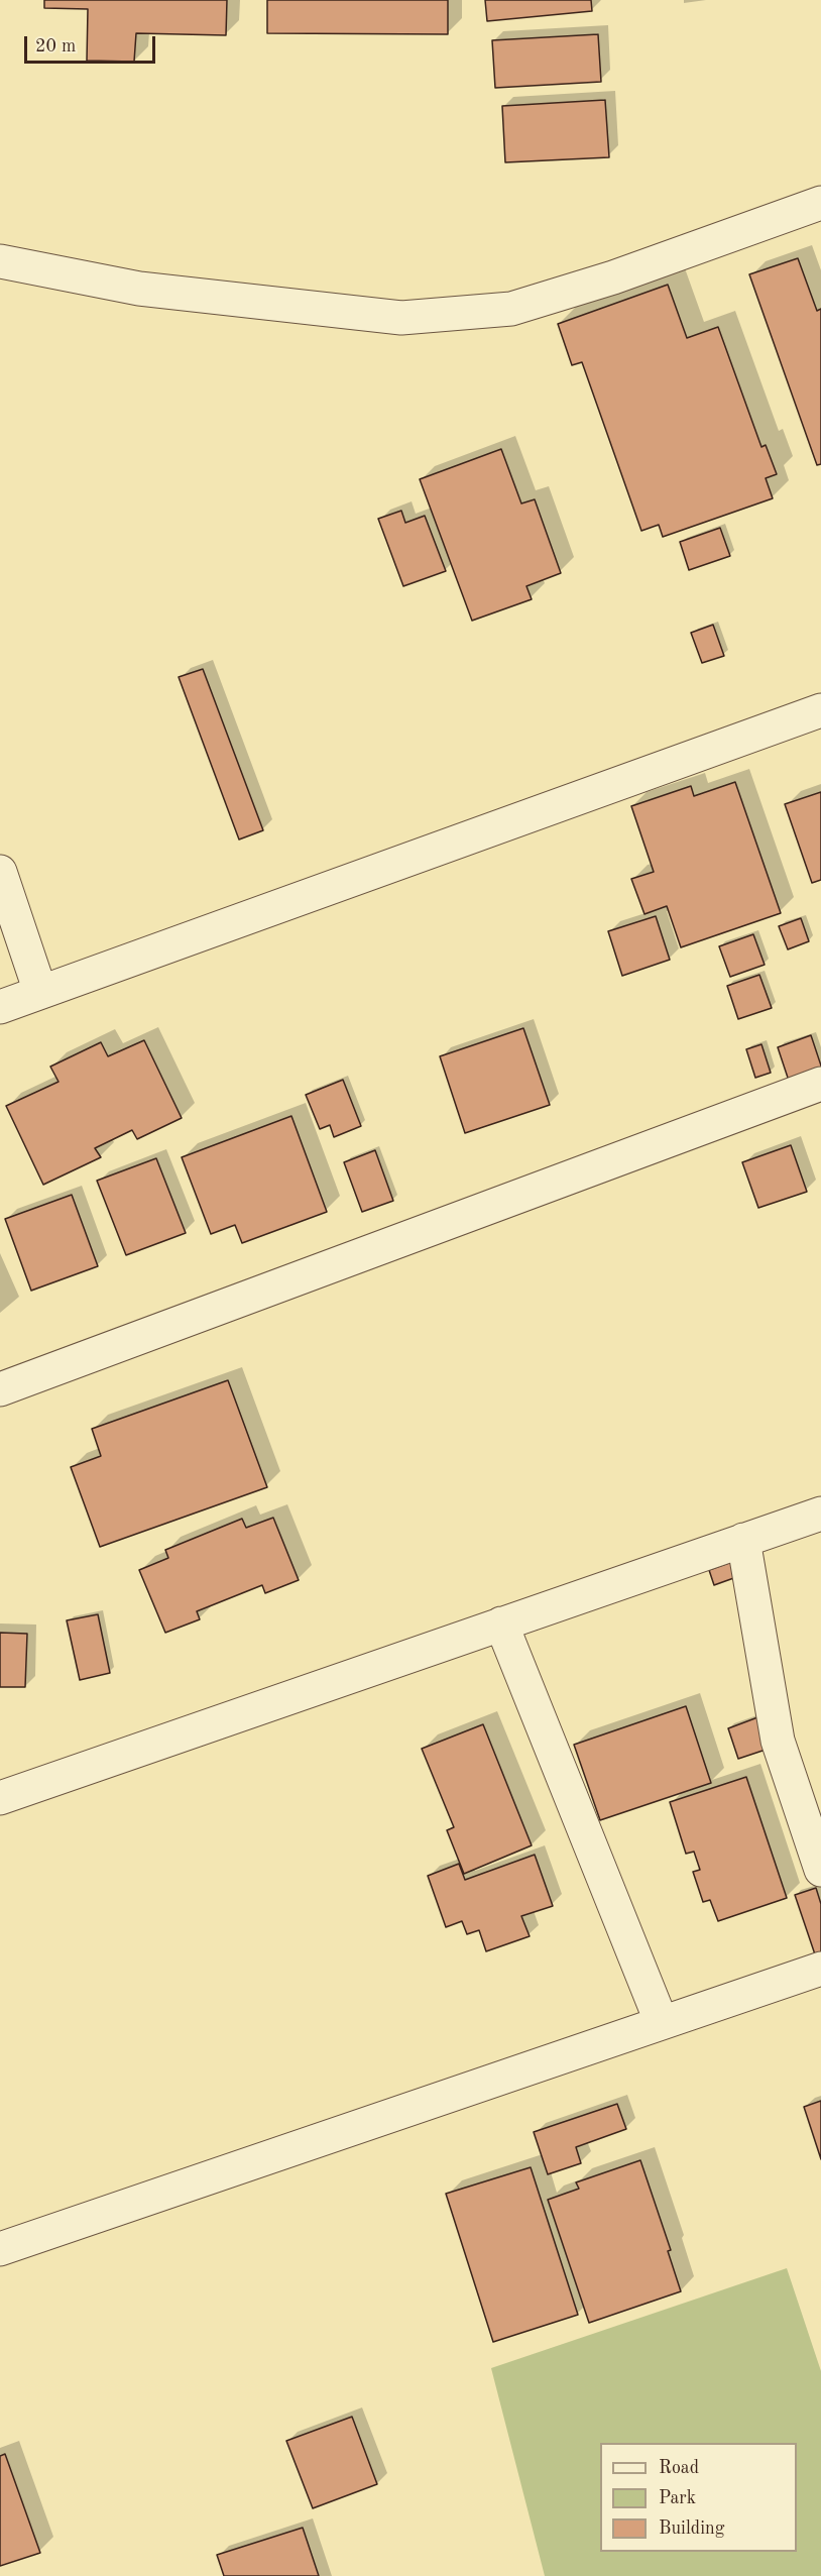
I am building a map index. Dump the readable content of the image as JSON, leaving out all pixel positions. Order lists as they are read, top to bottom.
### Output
{
  "legend": ["Road", "Park", "Building"],
  "scale_bar": "20 m"
}
